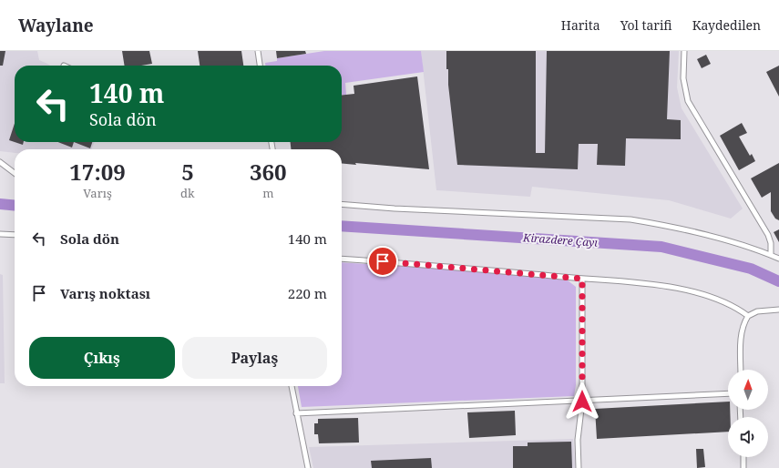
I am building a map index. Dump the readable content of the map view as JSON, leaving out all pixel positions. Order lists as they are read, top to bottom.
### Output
{
  "water": ["Kirazdere Çayı"],
  "north": "top",
  "page": {
    "header": "Waylane",
    "nav": ["Harita", "Yol tarifi", "Kaydedilen"],
    "turn": ["140 m", "Sola dön"],
    "eta": [
      "17:09",
      "Varış",
      "5",
      "dk",
      "360",
      "m"
    ],
    "list": [
      {
        "name": "Sola dön",
        "value": "140 m"
      },
      {
        "name": "Varış noktası",
        "value": "220 m"
      }
    ],
    "buttons": ["Çıkış", "Paylaş"]
  }
}
